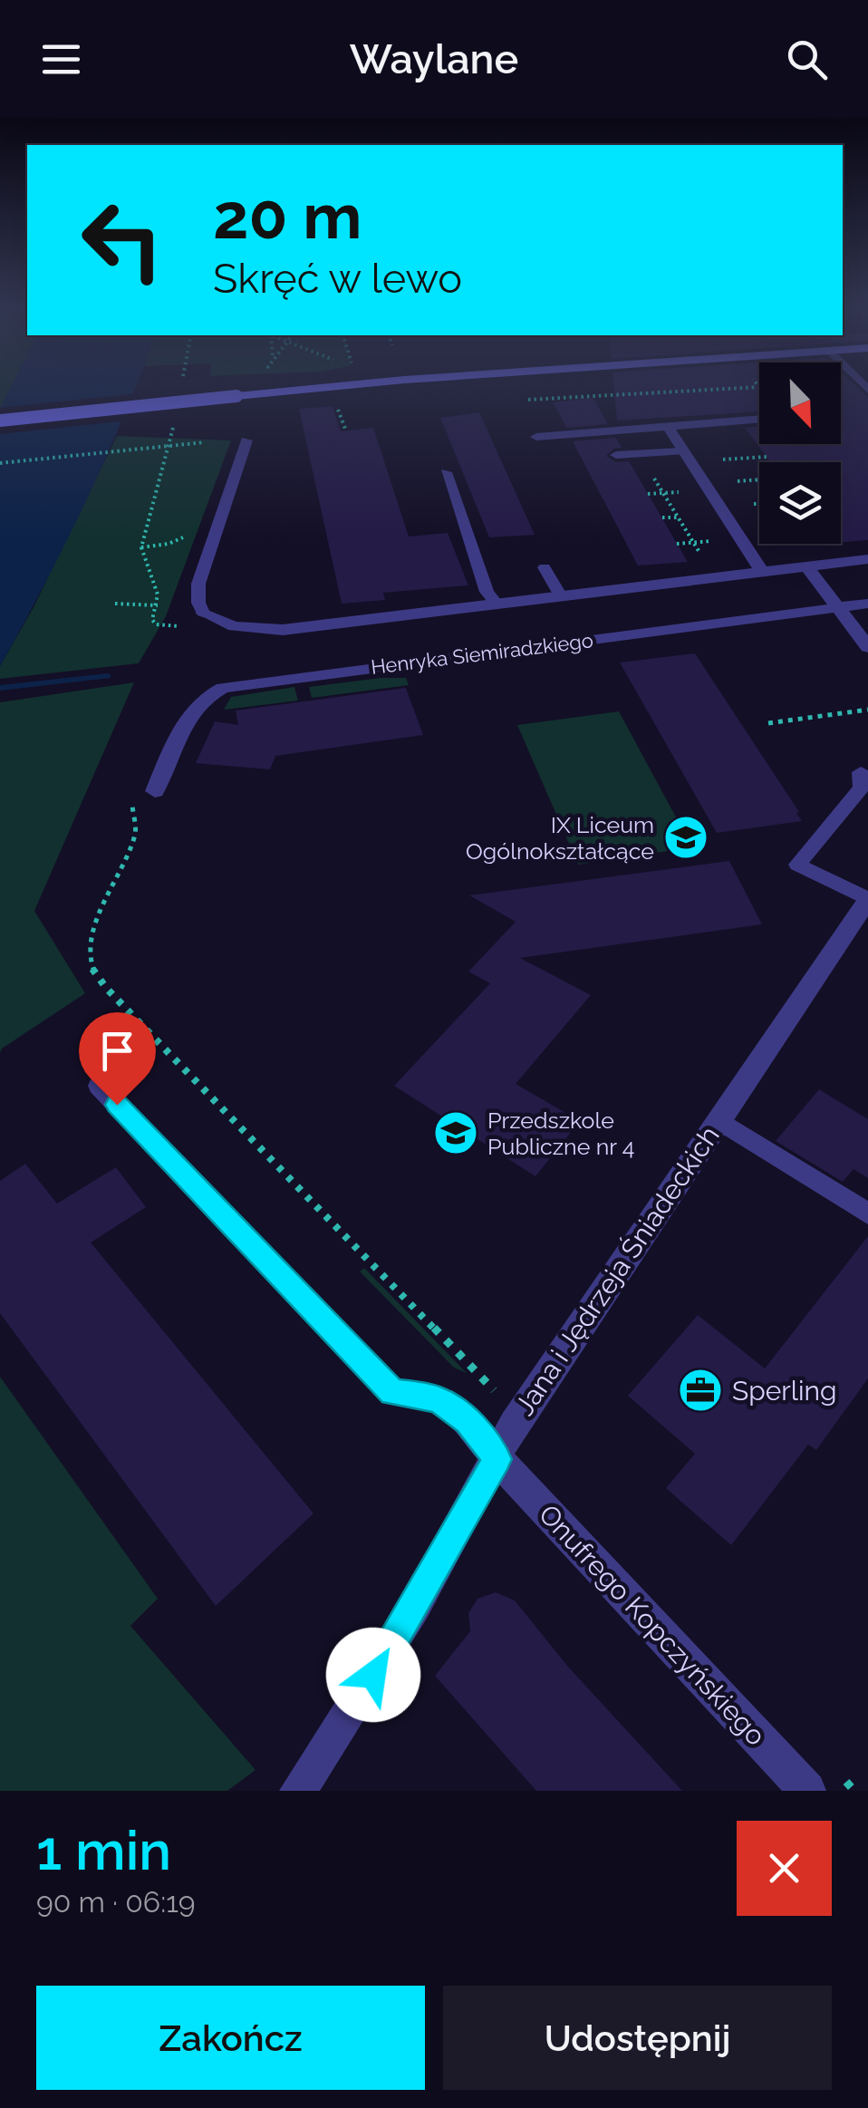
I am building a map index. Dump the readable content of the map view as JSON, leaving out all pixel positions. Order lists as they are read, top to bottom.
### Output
{
  "streets": {
    "street": ["Henryka Siemiradzkiego", "Jana i Jędrzeja Śniadeckich", "Onufrego Kopczyńskiego"]
  },
  "crossings": [
    ["Jana i Jędrzeja Śniadeckich", "Onufrego Kopczyńskiego"]
  ],
  "places": {
    "school or university": ["IX Liceum Ogólnokształcące", "Przedszkole Publiczne nr 4"],
    "office": ["Sperling"]
  },
  "north": "bottom right",
  "page": {
    "header": "Waylane",
    "turn": ["20 m", "Skręć w lewo"],
    "heading": ["1 min", "90 m · 06:19"],
    "buttons": ["Zakończ", "Udostępnij"]
  }
}
